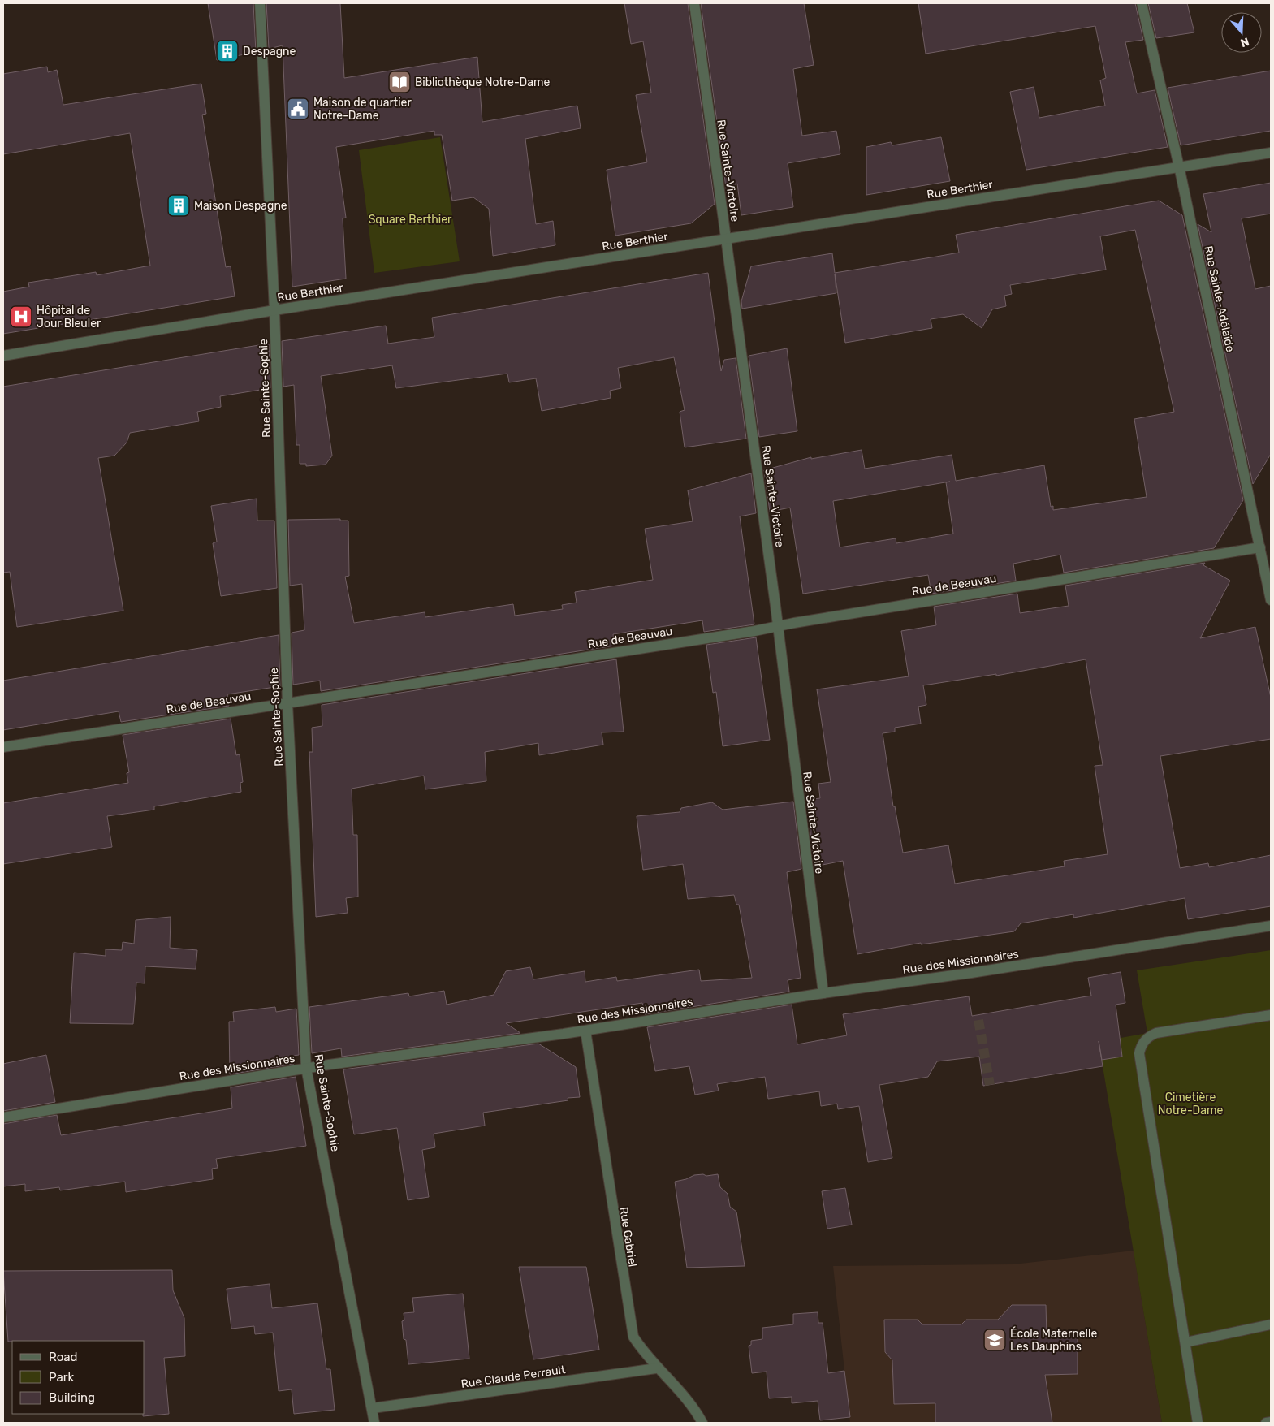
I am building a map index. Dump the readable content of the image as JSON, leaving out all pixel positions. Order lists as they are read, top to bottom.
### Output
{
  "streets": {
    "street": [
      "Rue Sainte-Victoire",
      "Rue Berthier",
      "Rue Sainte-Adélaïde",
      "Rue Sainte-Sophie",
      "Rue de Beauvau",
      "Rue des Missionnaires",
      "Rue Gabriel",
      "Rue Claude Perrault"
    ]
  },
  "crossings": [
    ["Rue Sainte-Victoire", "Rue Berthier"],
    ["Rue Sainte-Victoire", "Rue de Beauvau"],
    ["Rue Sainte-Victoire", "Rue des Missionnaires"],
    ["Rue Berthier", "Rue Sainte-Adélaïde"],
    ["Rue Berthier", "Rue Sainte-Sophie"],
    ["Rue Sainte-Adélaïde", "Rue de Beauvau"],
    ["Rue Sainte-Sophie", "Rue de Beauvau"],
    ["Rue Sainte-Sophie", "Rue des Missionnaires"],
    ["Rue Sainte-Sophie", "Rue Claude Perrault"],
    ["Rue des Missionnaires", "Rue Gabriel"],
    ["Rue Gabriel", "Rue Claude Perrault"]
  ],
  "parks": ["Square Berthier", "Cimetière Notre-Dame"],
  "places": {
    "building": ["Despagne", "Maison Despagne"],
    "library": ["Bibliothèque Notre-Dame"],
    "public building": ["Maison de quartier Notre-Dame"],
    "hospital": ["Hôpital de Jour Bleuler"],
    "school or university": ["École Maternelle Les Dauphins"]
  },
  "legend": ["Road", "Park", "Building"],
  "north": "bottom"
}
